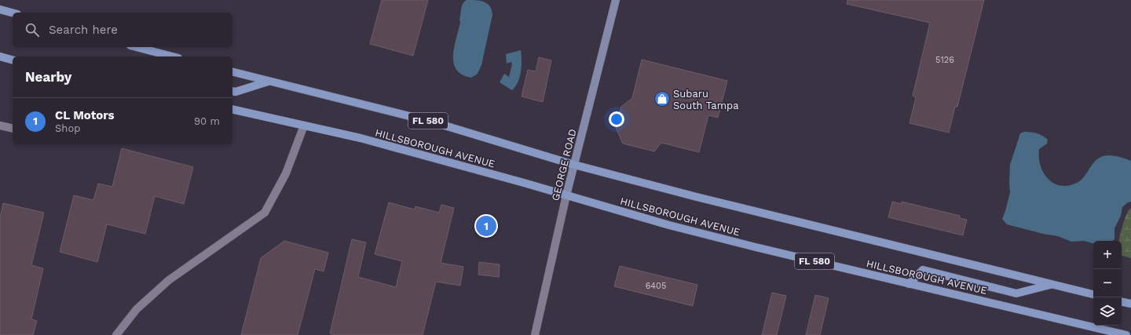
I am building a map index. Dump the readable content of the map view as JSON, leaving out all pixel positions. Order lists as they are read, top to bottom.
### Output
{
  "streets": {
    "main road": ["FL 580", "HILLSBOROUGH AVENUE"],
    "street": ["GEORGE ROAD"]
  },
  "crossings": [
    ["HILLSBOROUGH AVENUE", "GEORGE ROAD"]
  ],
  "places": {
    "shop": ["Subaru South Tampa"]
  },
  "house_numbers": ["5126", "6405"],
  "page": {
    "search": "Search here",
    "heading": "Nearby",
    "list": [
      {
        "mark": "1",
        "name": "CL Motors",
        "note": "Shop",
        "value": "90 m"
      }
    ],
    "pins": "1",
    "map_buttons": ["+", "−"]
  }
}
